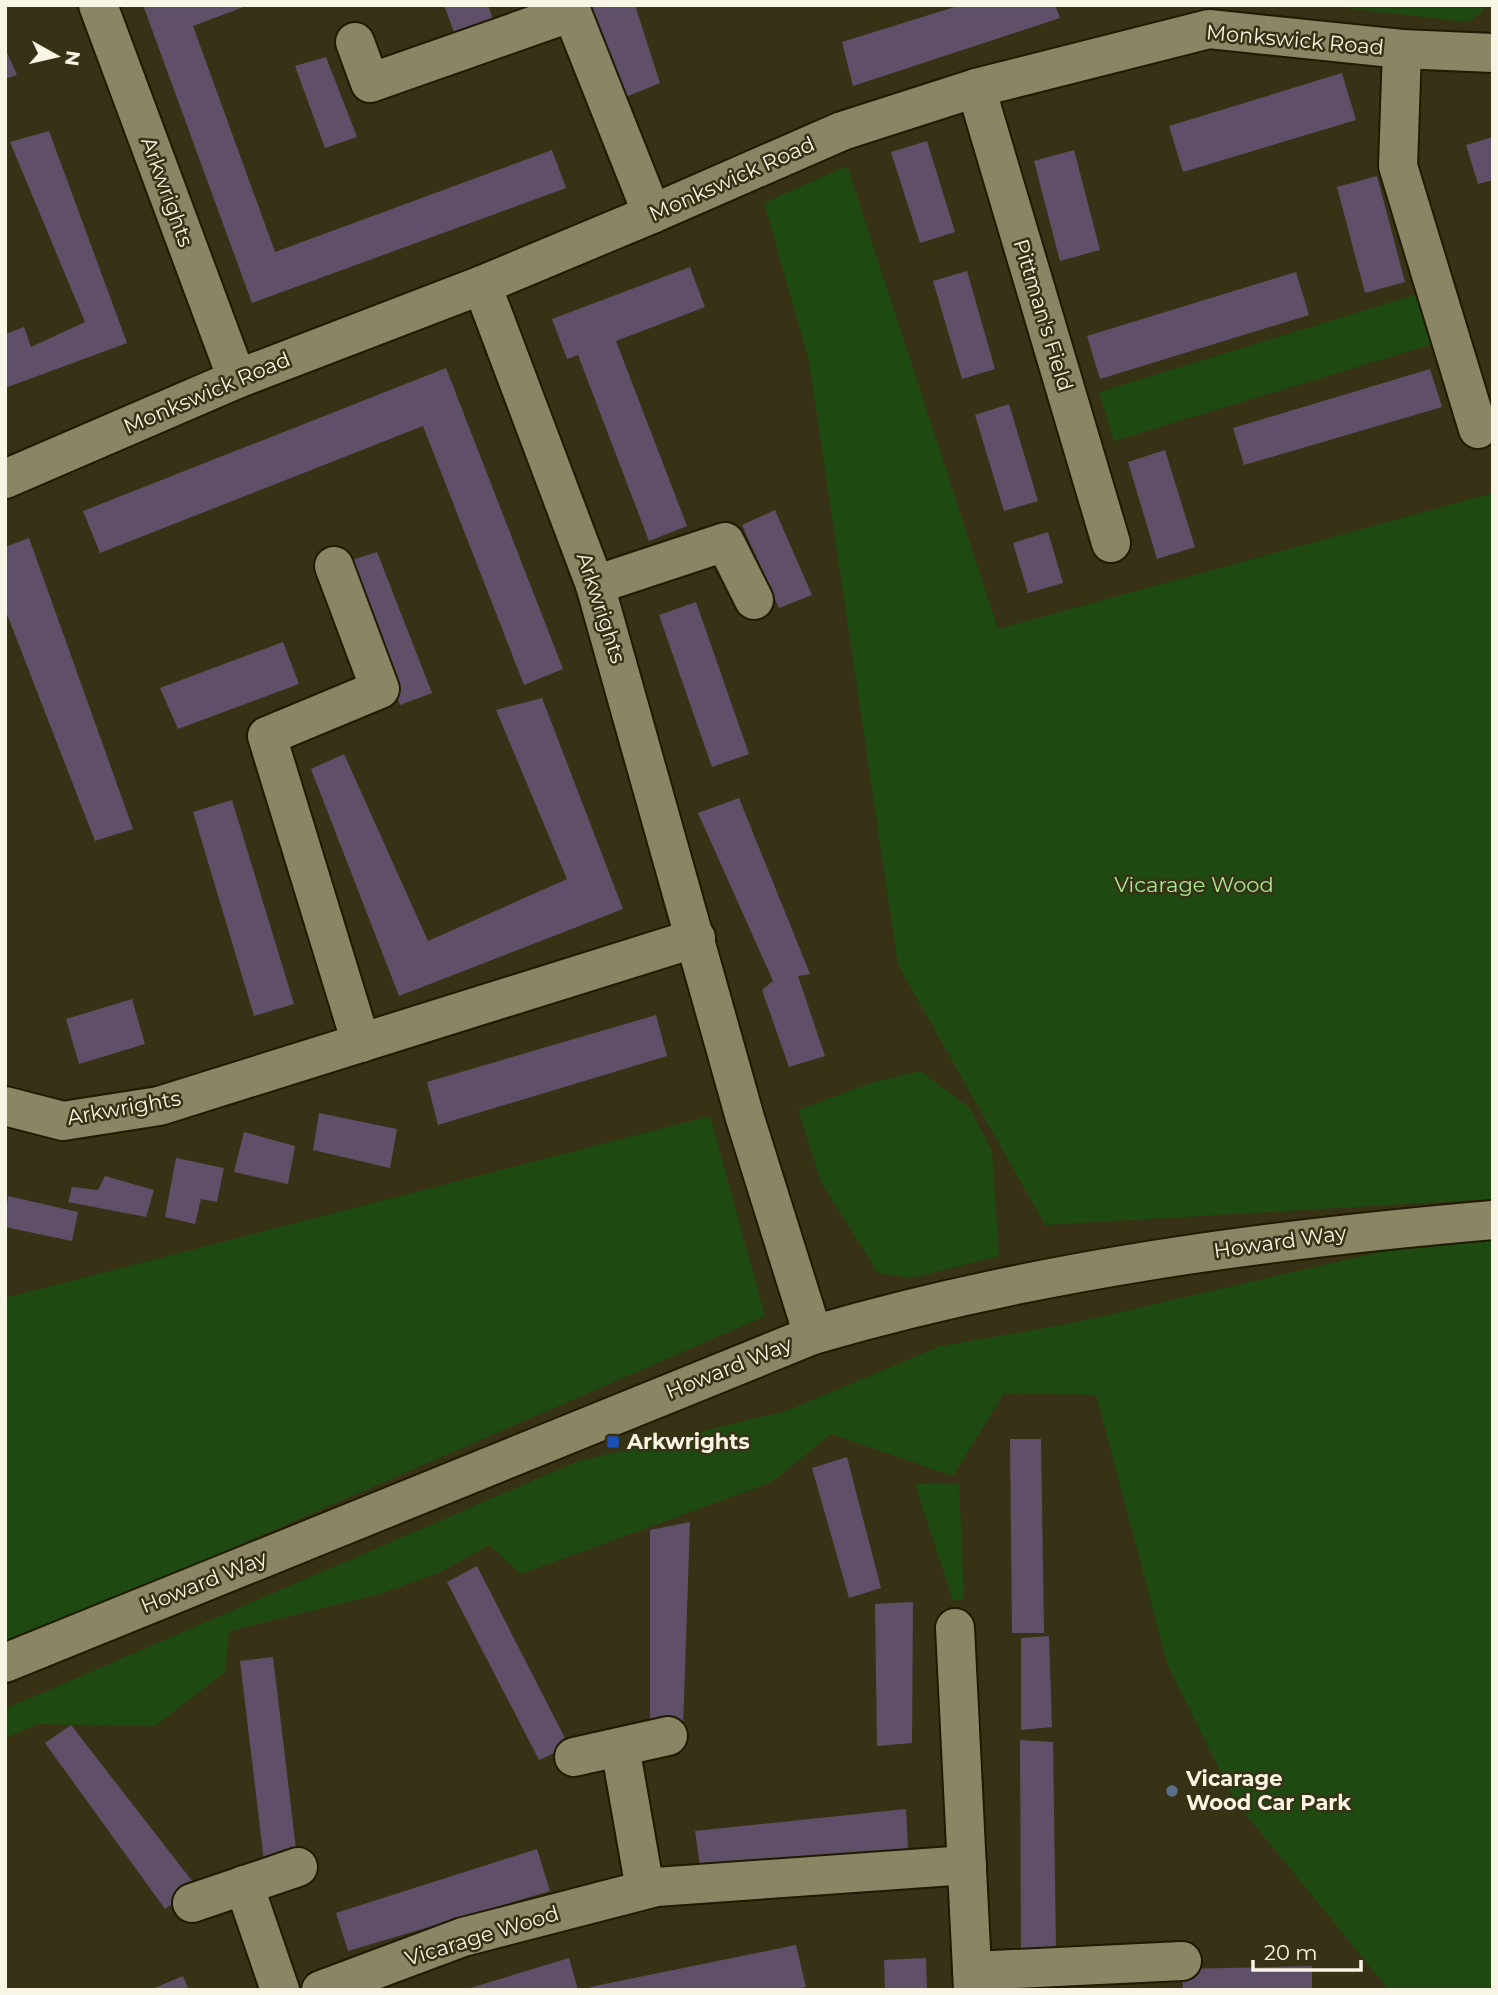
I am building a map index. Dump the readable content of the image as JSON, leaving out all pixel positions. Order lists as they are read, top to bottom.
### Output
{
  "streets": {
    "street": [
      "Monkswick Road",
      "Arkwrights",
      "Pittman's Field",
      "Howard Way",
      "Vicarage Wood"
    ]
  },
  "crossings": [
    ["Monkswick Road", "Arkwrights"],
    ["Monkswick Road", "Pittman's Field"],
    ["Arkwrights", "Howard Way"]
  ],
  "parks": ["Vicarage Wood"],
  "places": {
    "transit": ["Arkwrights"],
    "other": ["Vicarage Wood Car Park"]
  },
  "scale_bar": "20 m",
  "north": "right"
}
